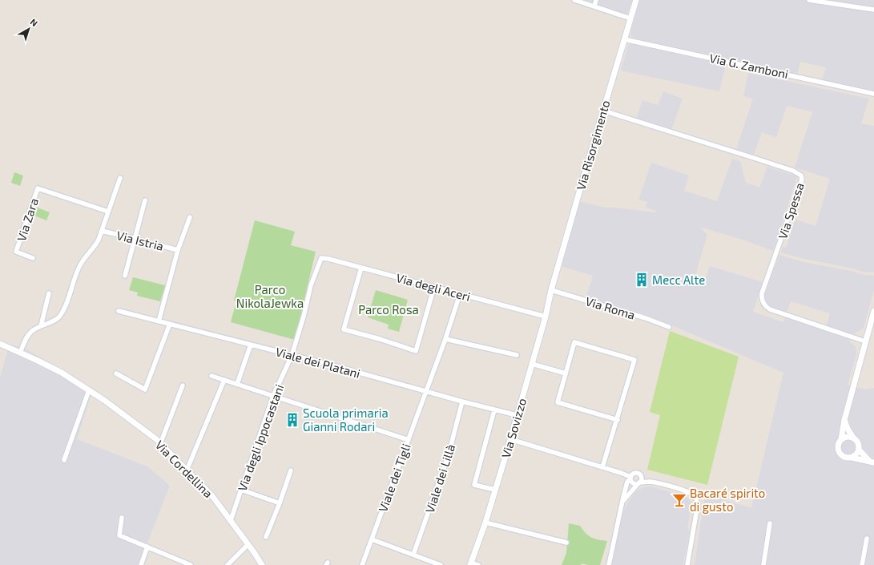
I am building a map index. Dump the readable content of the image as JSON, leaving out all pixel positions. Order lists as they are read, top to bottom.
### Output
{
  "streets": {
    "street": [
      "Via G. Zamboni",
      "Via Risorgimento",
      "Via Spessa",
      "Via Zara",
      "Via Istria",
      "Via degli Aceri",
      "Via Roma",
      "Viale dei Platani",
      "Via Sovizzo",
      "Via degli Ippocastani",
      "Via Cordellina",
      "Viale dei Tigli",
      "Viale dei Lillà"
    ]
  },
  "crossings": [
    ["Via G. Zamboni", "Via Risorgimento"],
    ["Via Risorgimento", "Via Spessa"],
    ["Via Risorgimento", "Via Roma"],
    ["Via Risorgimento", "Via Sovizzo"],
    ["Via degli Aceri", "Via Sovizzo"],
    ["Via degli Aceri", "Via degli Ippocastani"],
    ["Via degli Aceri", "Viale dei Tigli"],
    ["Via Roma", "Via Sovizzo"],
    ["Viale dei Platani", "Via Sovizzo"],
    ["Viale dei Platani", "Via degli Ippocastani"],
    ["Viale dei Platani", "Viale dei Tigli"],
    ["Viale dei Platani", "Viale dei Lillà"],
    ["Via degli Ippocastani", "Via Cordellina"]
  ],
  "parks": ["Parco NikolaJewka", "Parco Rosa"],
  "places": {
    "building": ["Mecc Alte", "Scuola primaria Gianni Rodari"],
    "bar": ["Bacaré spirito di gusto"]
  },
  "north": "top right"
}
